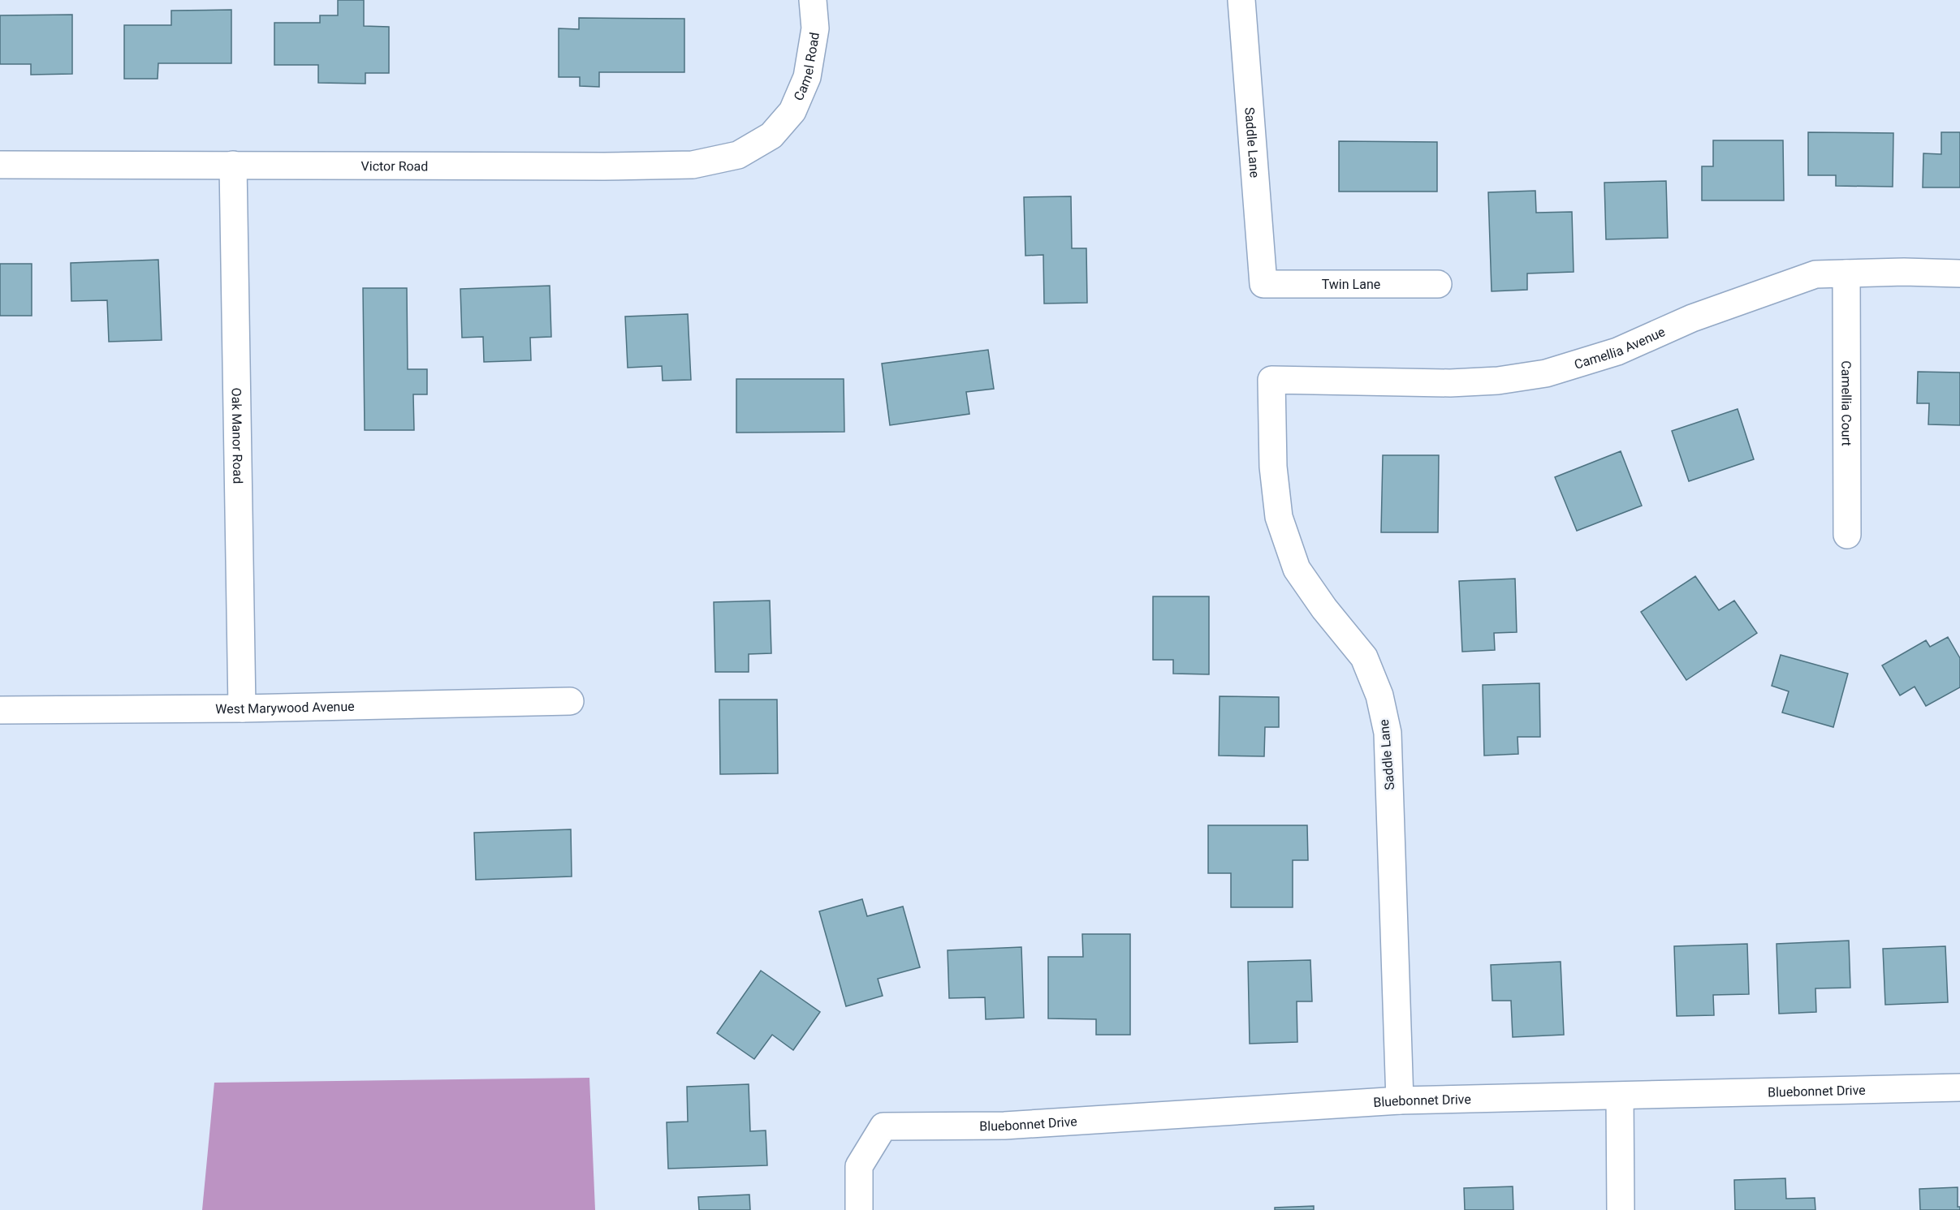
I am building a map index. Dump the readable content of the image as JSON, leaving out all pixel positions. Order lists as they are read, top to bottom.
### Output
{
  "streets": {
    "street": [
      "Camel Road",
      "Saddle Lane",
      "Victor Road",
      "Twin Lane",
      "Camellia Avenue",
      "Camellia Court",
      "Oak Manor Road",
      "West Marywood Avenue",
      "Bluebonnet Drive"
    ]
  },
  "crossings": [
    ["Camel Road", "Victor Road"],
    ["Saddle Lane", "Twin Lane"],
    ["Saddle Lane", "Camellia Avenue"],
    ["Saddle Lane", "Bluebonnet Drive"],
    ["Victor Road", "Oak Manor Road"],
    ["Camellia Avenue", "Camellia Court"],
    ["Oak Manor Road", "West Marywood Avenue"]
  ]
}
